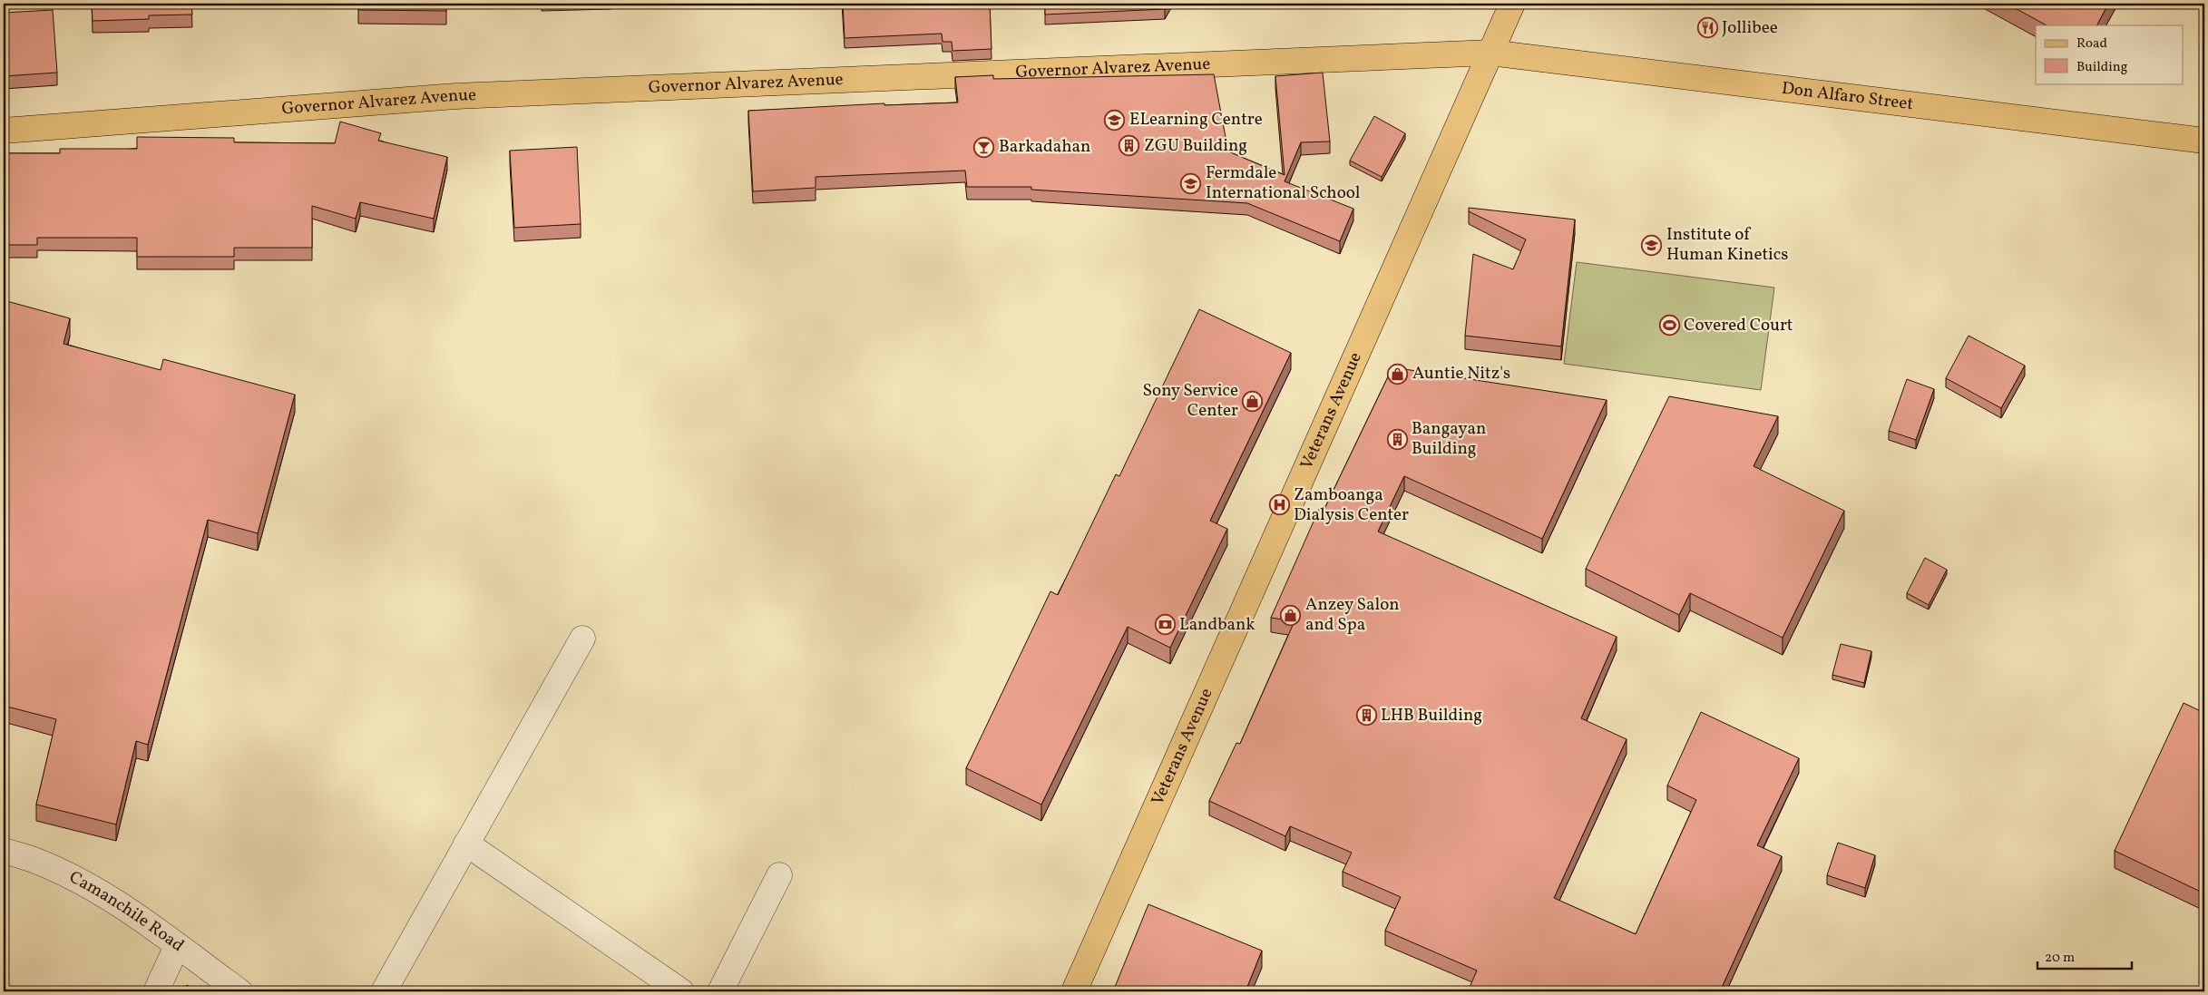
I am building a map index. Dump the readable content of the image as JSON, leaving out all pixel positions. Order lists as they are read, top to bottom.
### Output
{
  "streets": {
    "main road": ["Governor Alvarez Avenue", "Don Alfaro Street", "Veterans Avenue"],
    "street": ["Camanchile Road"]
  },
  "crossings": [
    ["Governor Alvarez Avenue", "Don Alfaro Street"],
    ["Governor Alvarez Avenue", "Veterans Avenue"],
    ["Don Alfaro Street", "Veterans Avenue"]
  ],
  "places": {
    "restaurant": ["Jollibee"],
    "school or university": ["ELearning Centre", "Fermdale International School", "Institute of Human Kinetics"],
    "building": ["ZGU Building", "Bangayan Building", "LHB Building"],
    "bar": ["Barkadahan"],
    "sports": ["Covered Court"],
    "shop": ["Auntie Nitz's", "Sony Service Center", "Anzey Salon and Spa"],
    "hospital": ["Zamboanga Dialysis Center"],
    "bank": ["Landbank"]
  },
  "legend": ["Road", "Building"],
  "scale_bar": "20 m"
}
